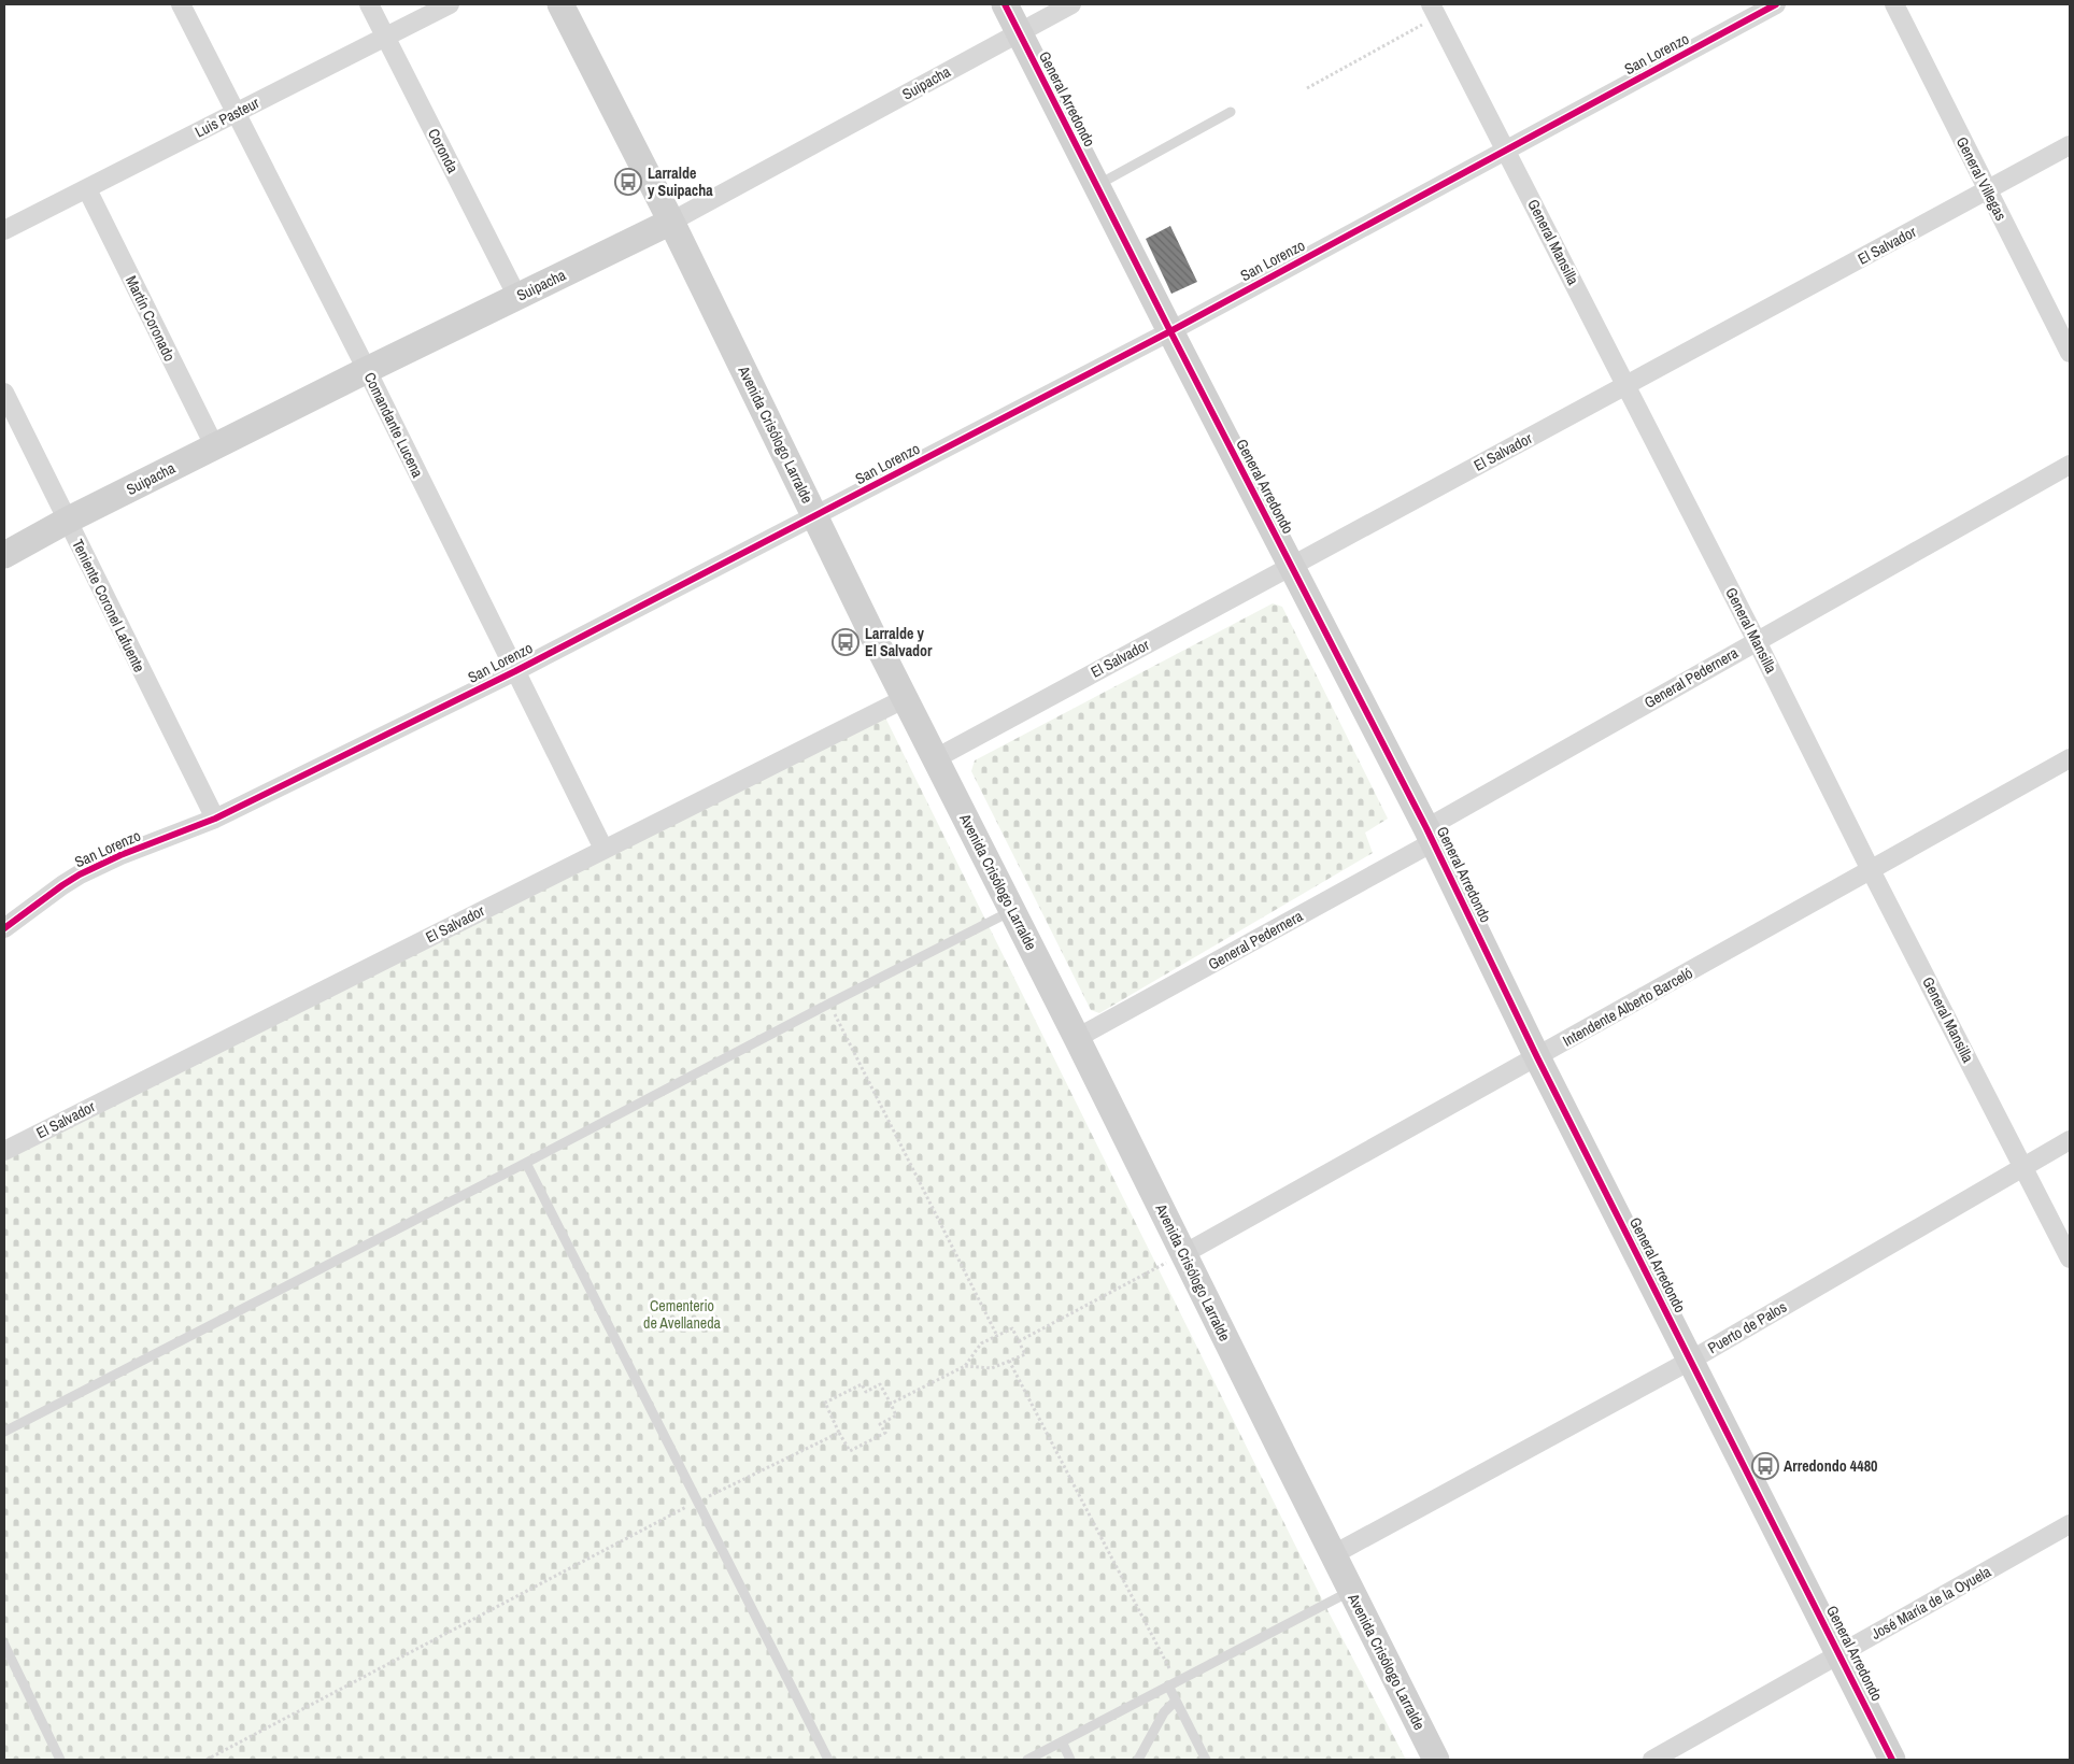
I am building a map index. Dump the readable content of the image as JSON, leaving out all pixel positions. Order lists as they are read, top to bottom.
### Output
{
  "streets": {
    "street": [
      "San Lorenzo",
      "Suipacha",
      "General Arredondo",
      "Luis Pasteur",
      "Coronda",
      "General Villegas",
      "General Mansilla",
      "El Salvador",
      "Martín Coronado",
      "Comandante Lucena",
      "Avenida Crisólogo Larralde",
      "Teniente Coronel Lafuente",
      "General Pedernera",
      "Intendente Alberto Barceló",
      "Puerto de Palos",
      "José María de la Oyuela"
    ]
  },
  "crossings": [
    ["San Lorenzo", "General Arredondo"],
    ["San Lorenzo", "General Mansilla"],
    ["San Lorenzo", "Comandante Lucena"],
    ["San Lorenzo", "Avenida Crisólogo Larralde"],
    ["San Lorenzo", "Teniente Coronel Lafuente"],
    ["Suipacha", "General Arredondo"],
    ["Suipacha", "Coronda"],
    ["Suipacha", "Martín Coronado"],
    ["Suipacha", "Comandante Lucena"],
    ["Suipacha", "Avenida Crisólogo Larralde"],
    ["Suipacha", "Teniente Coronel Lafuente"],
    ["General Arredondo", "El Salvador"],
    ["General Arredondo", "General Pedernera"],
    ["General Arredondo", "Intendente Alberto Barceló"],
    ["General Arredondo", "Puerto de Palos"],
    ["General Arredondo", "José María de la Oyuela"],
    ["Luis Pasteur", "Coronda"],
    ["Luis Pasteur", "Martín Coronado"],
    ["Luis Pasteur", "Comandante Lucena"],
    ["General Villegas", "El Salvador"],
    ["General Mansilla", "El Salvador"],
    ["General Mansilla", "General Pedernera"],
    ["General Mansilla", "Intendente Alberto Barceló"],
    ["General Mansilla", "Puerto de Palos"],
    ["El Salvador", "Comandante Lucena"],
    ["El Salvador", "Avenida Crisólogo Larralde"],
    ["Avenida Crisólogo Larralde", "General Pedernera"],
    ["Avenida Crisólogo Larralde", "Intendente Alberto Barceló"],
    ["Avenida Crisólogo Larralde", "Puerto de Palos"]
  ],
  "parks": ["Cementerio de Avellaneda"],
  "places": {
    "bus stop": ["Larralde y Suipacha", "Larralde y El Salvador", "Arredondo 4480"]
  }
}
